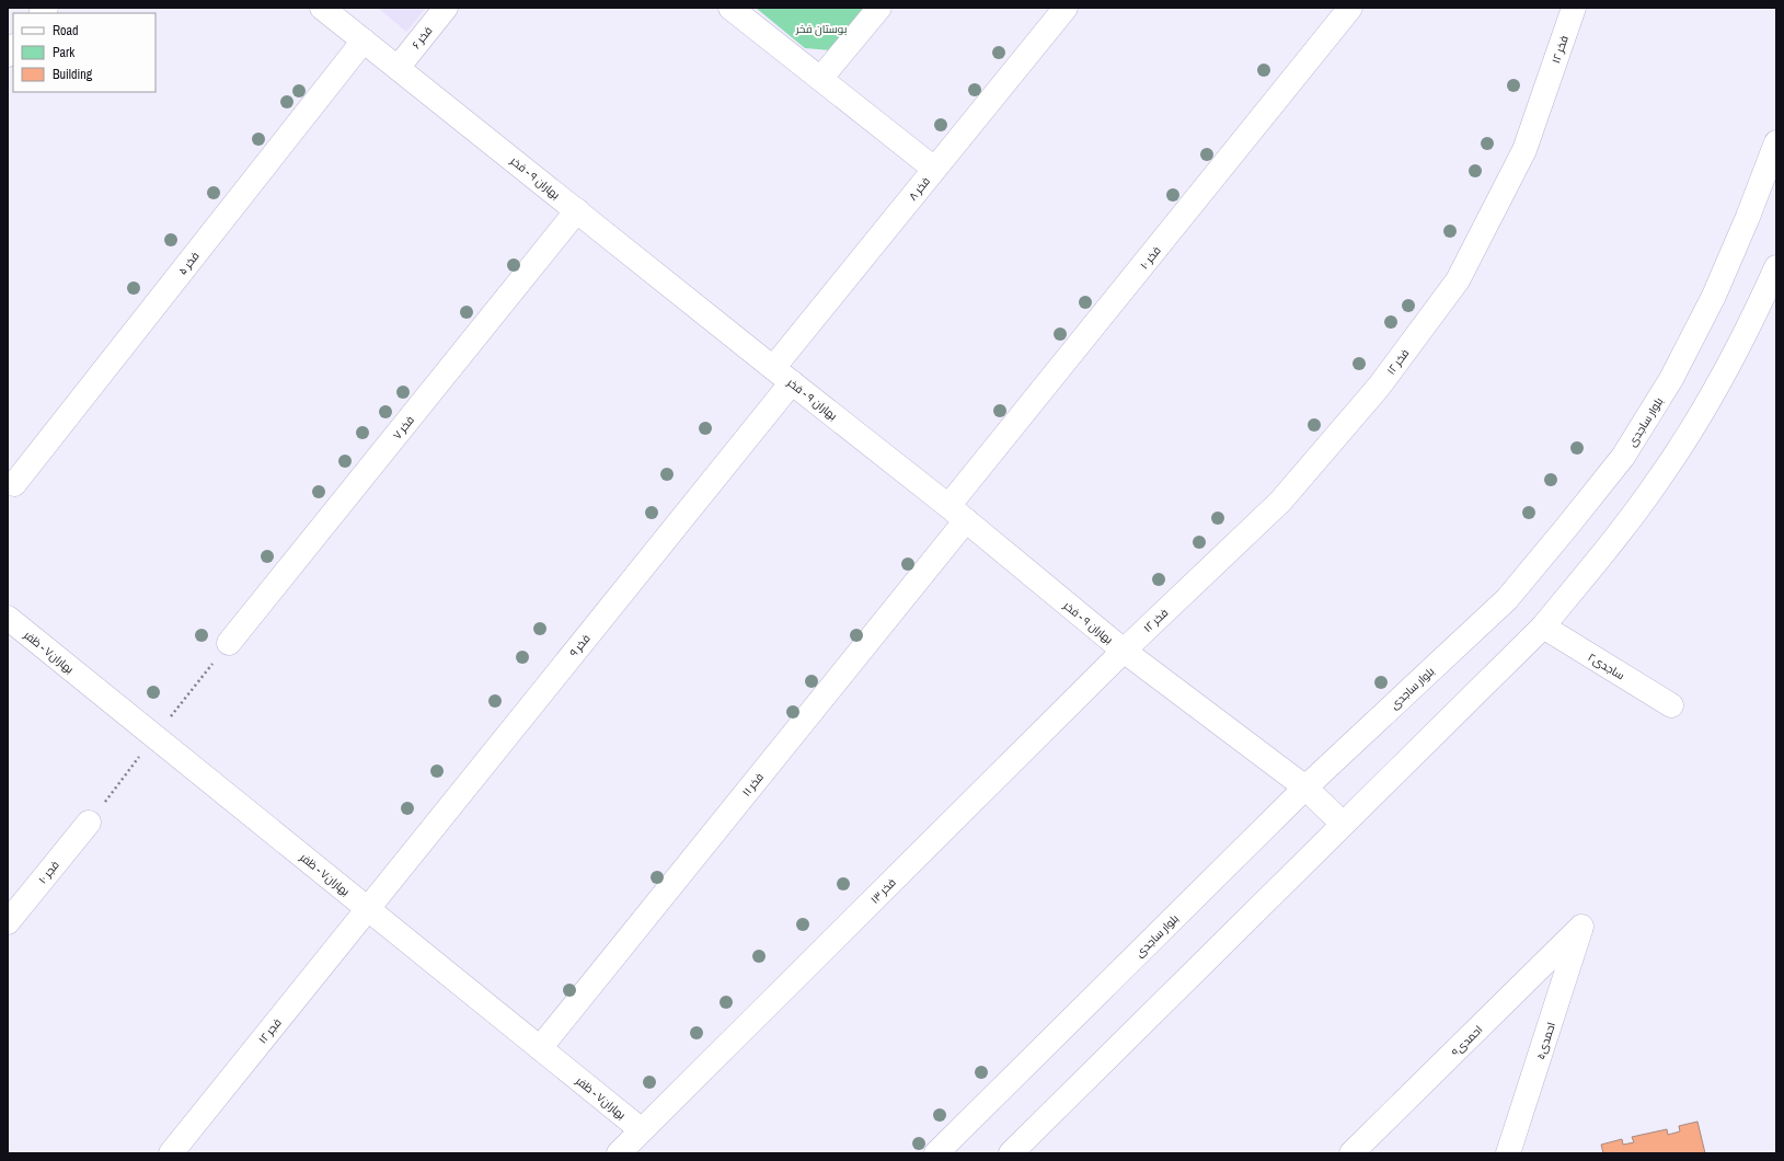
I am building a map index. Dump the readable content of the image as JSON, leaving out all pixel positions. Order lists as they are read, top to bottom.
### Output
{
  "streets": {
    "street": [
      "فخر ۶",
      "فخر ۱۲",
      "بهاران ۹ - فخر",
      "فخر ۸",
      "فخر ۱۰",
      "فخر ۵",
      "بلوار ساجدی",
      "فخر ۷",
      "فخر ۹",
      "بهاران۷ - ظفر",
      "ساجدی۲",
      "فخر ۱۱",
      "فجر ۱۰",
      "فخر ۱۳",
      "فجر ۱۲",
      "احمدی۹",
      "احمدی۵"
    ]
  },
  "crossings": [
    ["فخر ۶", "بهاران ۹ - فخر"],
    ["فخر ۱۲", "بهاران ۹ - فخر"],
    ["فخر ۱۲", "فخر ۱۳"],
    ["بهاران ۹ - فخر", "فخر ۸"],
    ["بهاران ۹ - فخر", "فخر ۱۰"],
    ["بهاران ۹ - فخر", "فخر ۵"],
    ["بهاران ۹ - فخر", "بلوار ساجدی"],
    ["بهاران ۹ - فخر", "فخر ۷"],
    ["بهاران ۹ - فخر", "فخر ۹"],
    ["بهاران ۹ - فخر", "فخر ۱۱"],
    ["بهاران ۹ - فخر", "فخر ۱۳"],
    ["فخر ۱۰", "فخر ۱۱"],
    ["فخر ۹", "بهاران۷ - ظفر"],
    ["فخر ۹", "فجر ۱۲"],
    ["بهاران۷ - ظفر", "فخر ۱۱"],
    ["بهاران۷ - ظفر", "فخر ۱۳"],
    ["بهاران۷ - ظفر", "فجر ۱۲"],
    ["احمدی۹", "احمدی۵"]
  ],
  "parks": ["بوستان فخر"],
  "legend": ["Road", "Park", "Building"]
}
